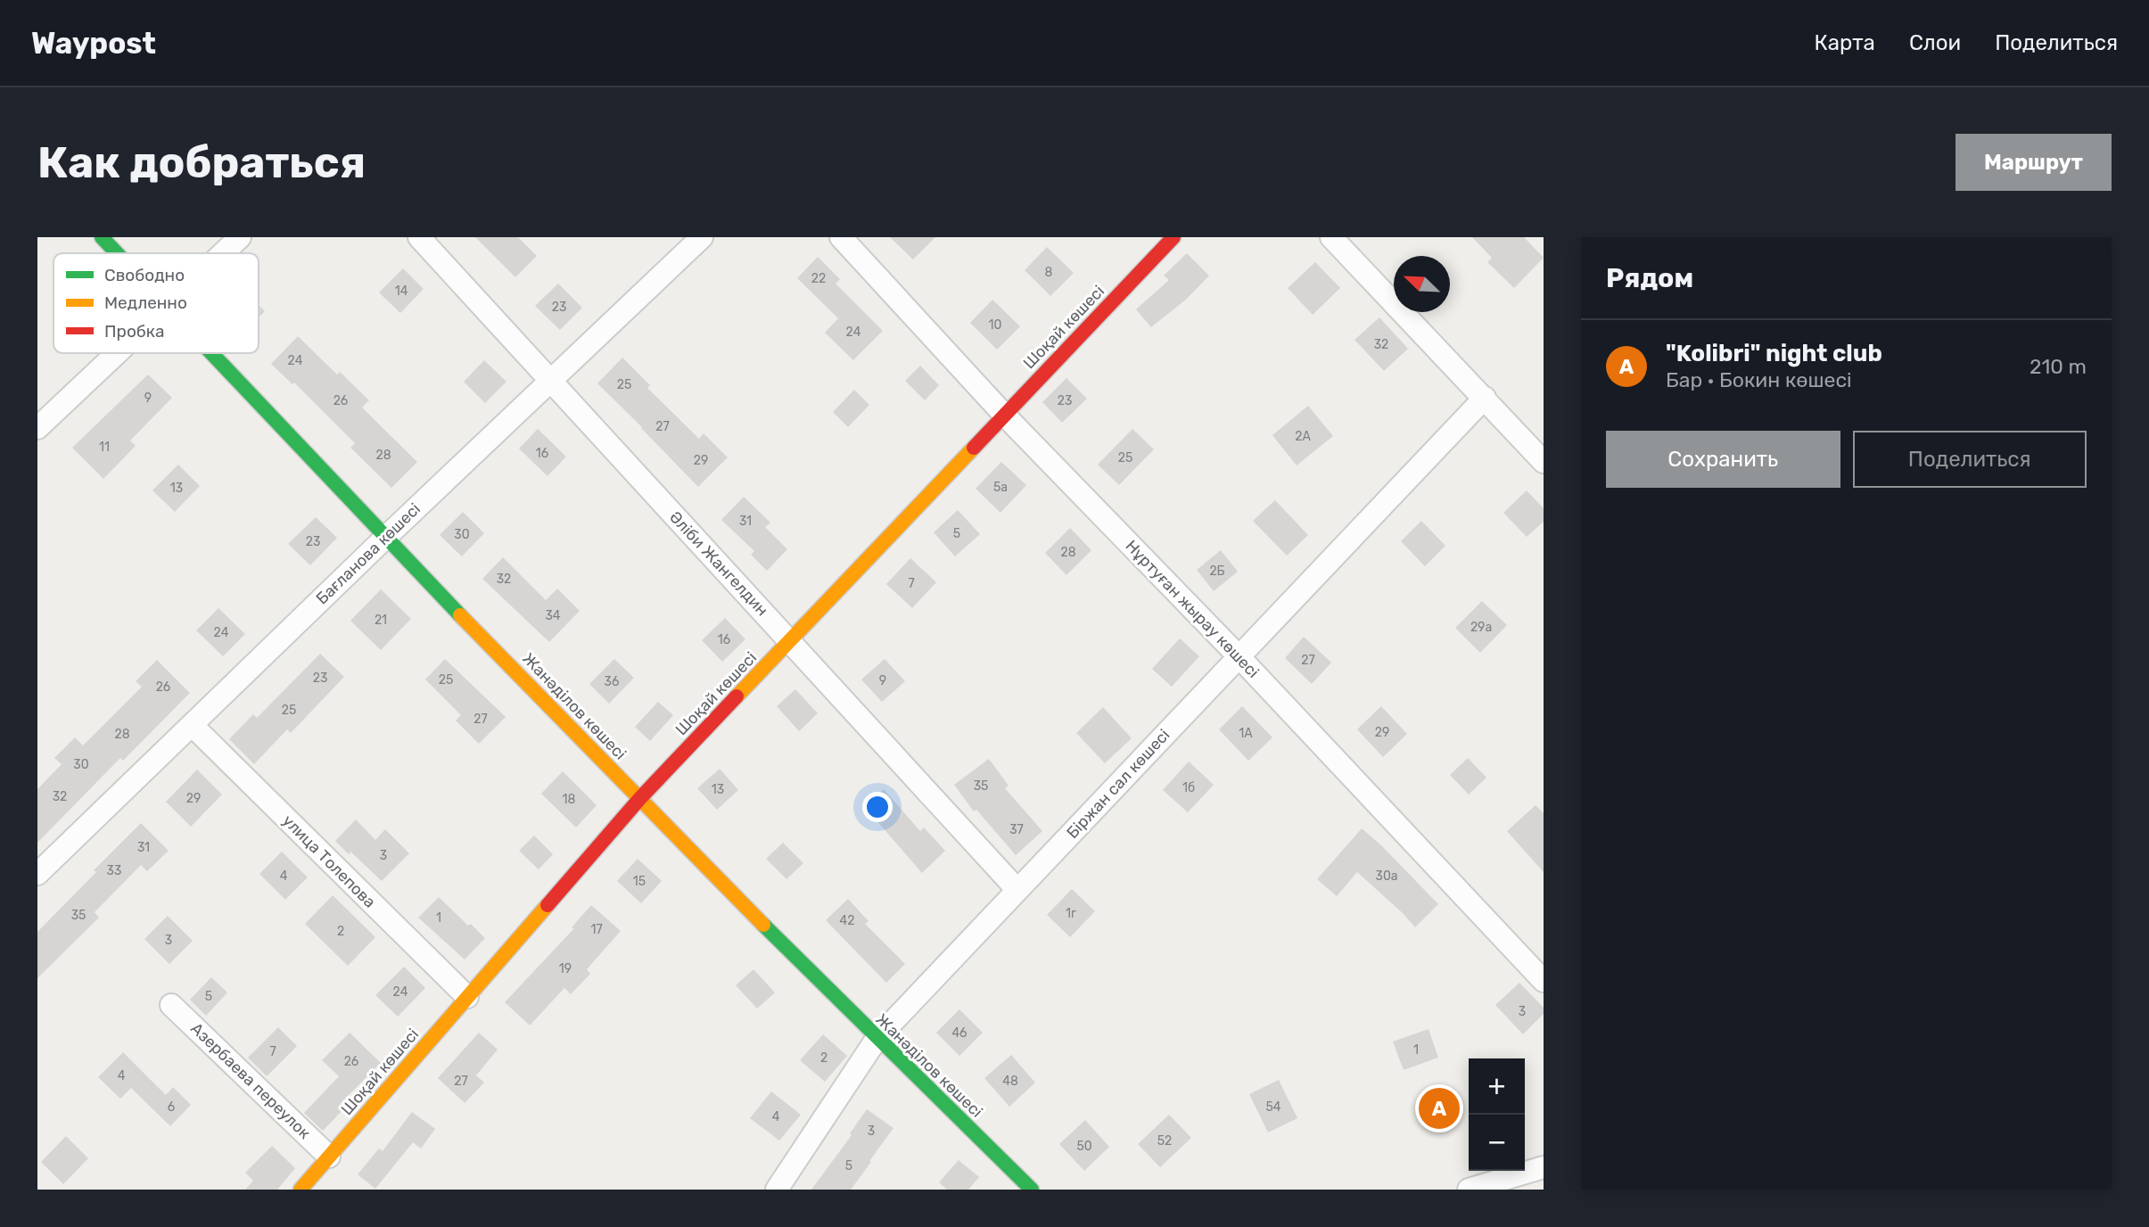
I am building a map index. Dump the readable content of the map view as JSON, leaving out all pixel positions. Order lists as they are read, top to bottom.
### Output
{
  "streets": {
    "street": [
      "Шоқай көшесі",
      "Бағланова көшесі",
      "Әліби Жангелдин",
      "Нұртуған жырау көшесі",
      "Жанәділов көшесі",
      "Біржан сал көшесі",
      "улица Толепова",
      "Азербаева переулок"
    ]
  },
  "crossings": [
    ["Шоқай көшесі", "Әліби Жангелдин"],
    ["Шоқай көшесі", "Нұртуған жырау көшесі"],
    ["Шоқай көшесі", "Жанәділов көшесі"],
    ["Шоқай көшесі", "улица Толепова"],
    ["Шоқай көшесі", "Азербаева переулок"],
    ["Бағланова көшесі", "Әліби Жангелдин"],
    ["Бағланова көшесі", "Жанәділов көшесі"],
    ["Бағланова көшесі", "улица Толепова"],
    ["Әліби Жангелдин", "Біржан сал көшесі"],
    ["Нұртуған жырау көшесі", "Біржан сал көшесі"],
    ["Жанәділов көшесі", "Біржан сал көшесі"]
  ],
  "house_numbers": [
    "8",
    "22",
    "14",
    "23",
    "10",
    "24",
    "32",
    "24",
    "25",
    "9",
    "26",
    "23",
    "27",
    "2А",
    "11",
    "16",
    "28",
    "25",
    "29",
    "5а",
    "13",
    "31",
    "5",
    "30",
    "23",
    "28",
    "2Б",
    "32",
    "7",
    "34",
    "21",
    "29а",
    "24",
    "16",
    "27",
    "23",
    "25",
    "9",
    "36",
    "26",
    "25",
    "27",
    "29",
    "1А",
    "28",
    "30",
    "35",
    "1б",
    "13",
    "32",
    "29",
    "18",
    "37",
    "31",
    "3",
    "33",
    "4",
    "30а",
    "15",
    "1г",
    "35",
    "1",
    "42",
    "17",
    "2",
    "3",
    "19",
    "24",
    "5",
    "3",
    "46",
    "1",
    "7",
    "2",
    "26",
    "4",
    "27",
    "48",
    "6",
    "54",
    "4",
    "3",
    "52",
    "50",
    "5"
  ],
  "legend": ["Свободно", "Медленно", "Пробка"],
  "north": "top left",
  "page": {
    "header": "Waypost",
    "nav": ["Карта", "Слои", "Поделиться"],
    "buttons": [
      "Маршрут",
      ["Сохранить", "Поделиться"]
    ],
    "title": "Как добраться",
    "heading": "Рядом",
    "list": [
      {
        "mark": "A",
        "name": "\"Kolibri\" night club",
        "note": "Бар · Бокин көшесі",
        "value": "210 m"
      }
    ],
    "map_buttons": ["+", "−"],
    "pins": "A"
  }
}
